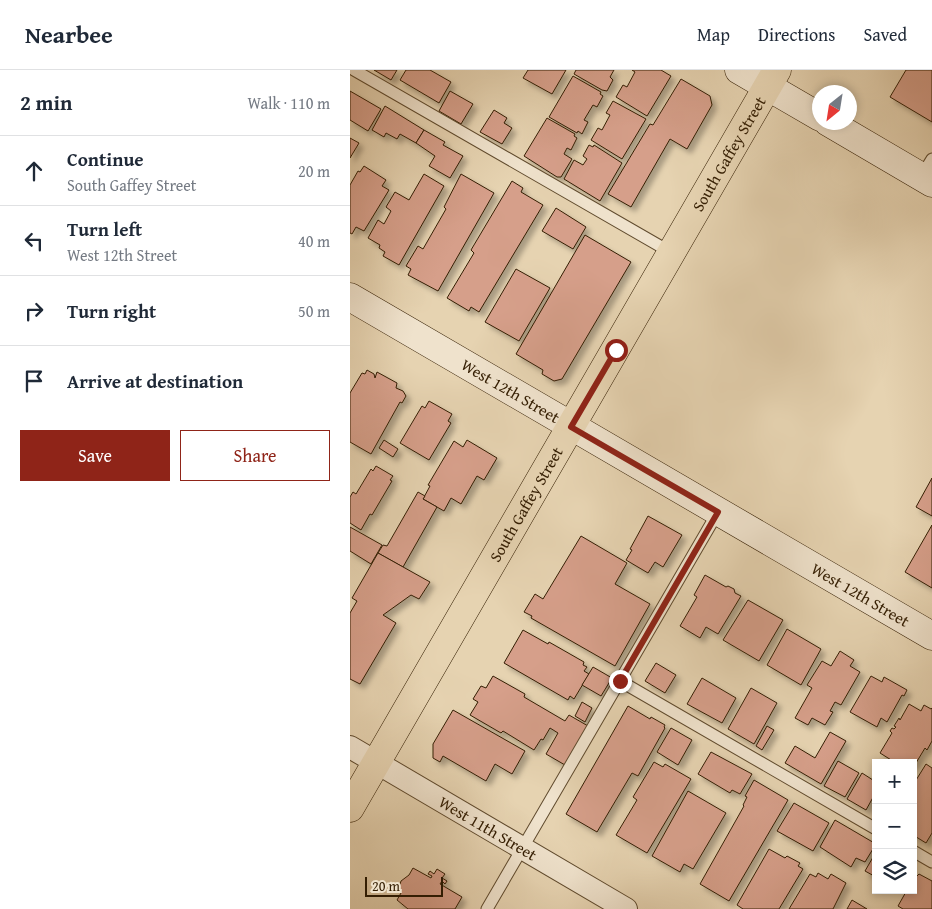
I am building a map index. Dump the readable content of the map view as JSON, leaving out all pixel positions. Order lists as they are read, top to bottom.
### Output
{
  "streets": {
    "main road": ["South Gaffey Street"],
    "street": ["West 12th Street", "West 11th Street"]
  },
  "crossings": [
    ["South Gaffey Street", "West 12th Street"],
    ["South Gaffey Street", "West 11th Street"]
  ],
  "scale_bar": "20 m",
  "north": "bottom left",
  "page": {
    "header": "Nearbee",
    "nav": ["Map", "Directions", "Saved"],
    "heading": ["2 min", "Walk · 110 m"],
    "list": [
      ["Continue", "South Gaffey Street", "20 m"],
      ["Turn left", "West 12th Street", "40 m"],
      ["Turn right", "50 m"],
      "Arrive at destination"
    ],
    "buttons": ["Save", "Share"],
    "map_buttons": ["+", "−"],
    "scale": "20 m"
  }
}
